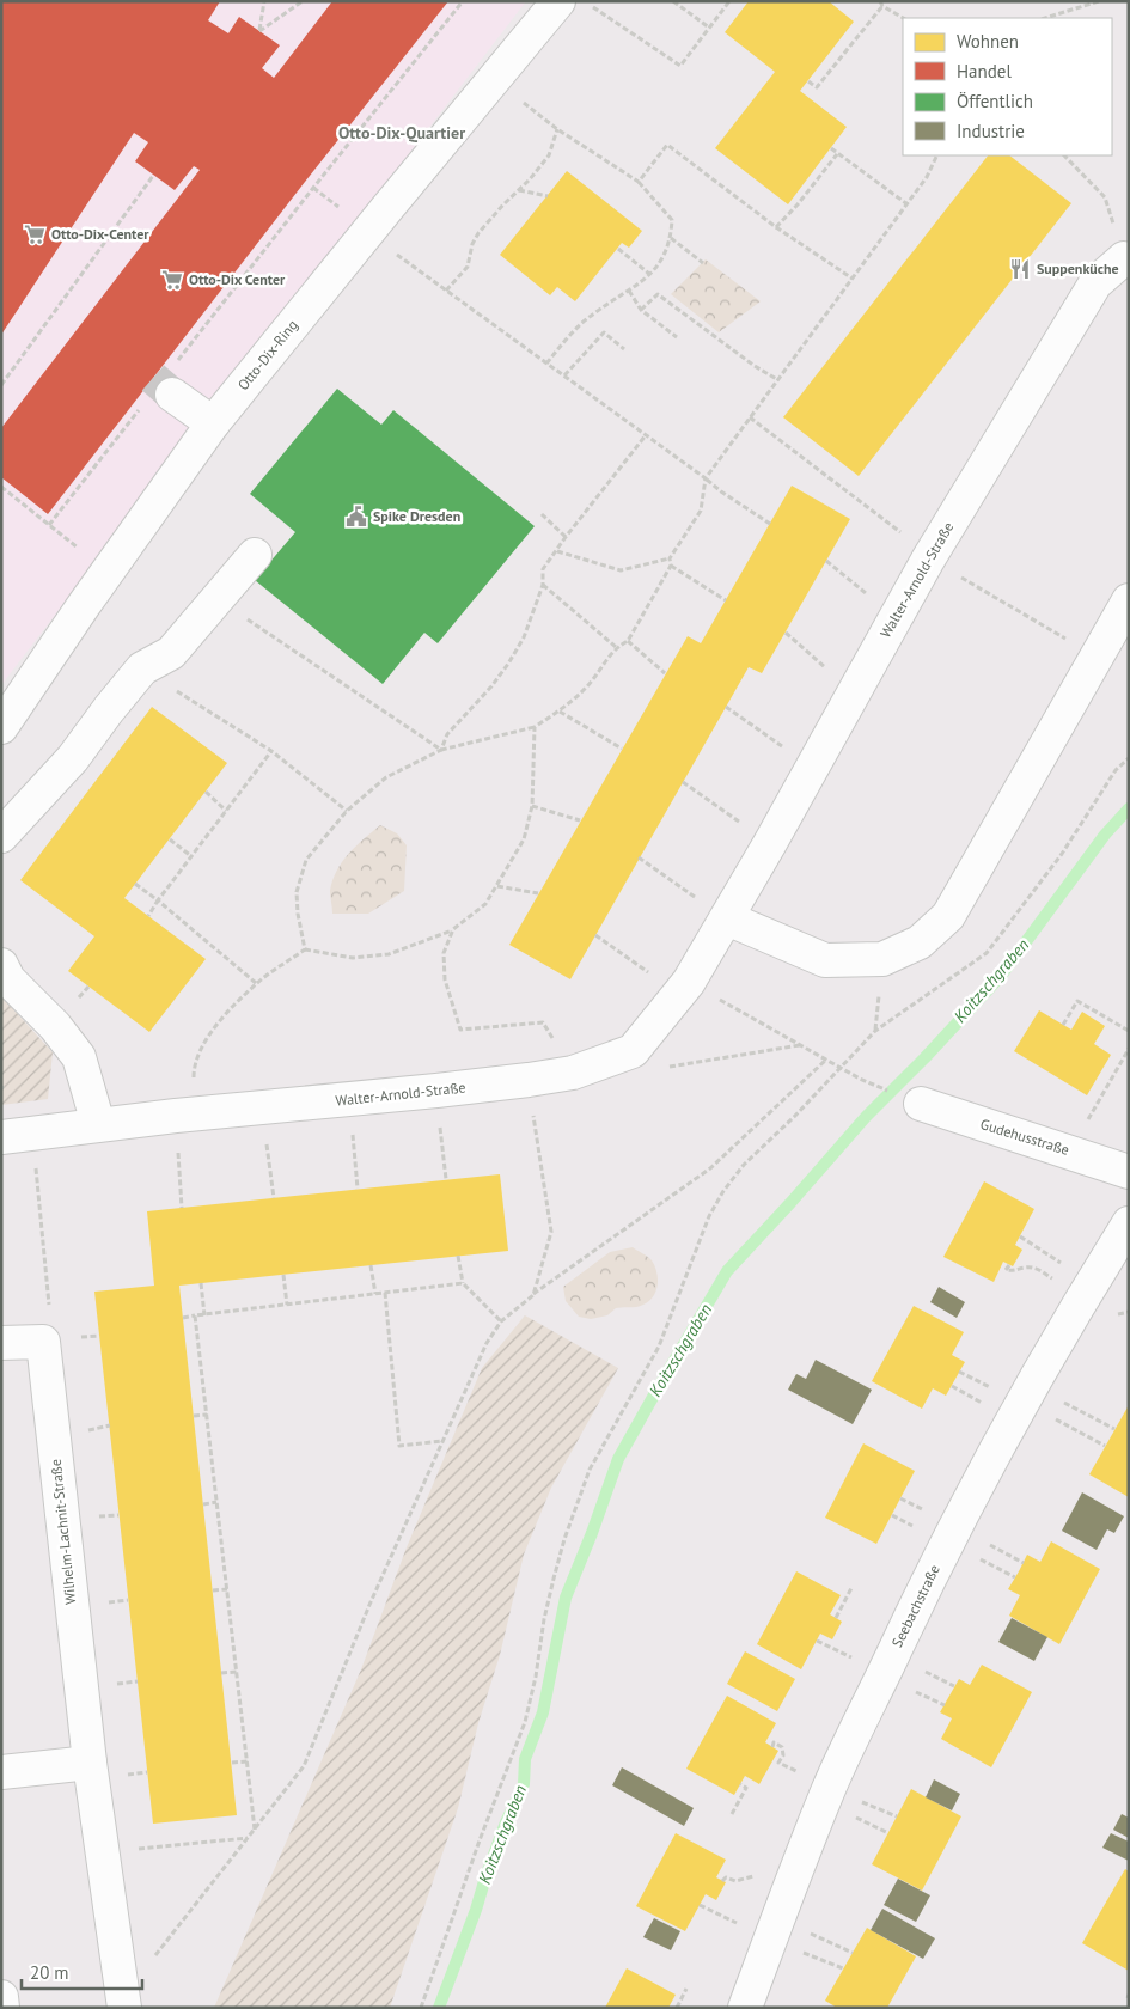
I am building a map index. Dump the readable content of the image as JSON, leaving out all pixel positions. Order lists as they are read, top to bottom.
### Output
{
  "streets": {
    "street": [
      "Otto-Dix-Ring",
      "Walter-Arnold-Straße",
      "Gudehusstraße",
      "Wilhelm-Lachnit-Straße",
      "Seebachstraße"
    ]
  },
  "districts": ["Otto-Dix-Quartier"],
  "water": ["Koitzschgraben"],
  "places": {
    "supermarket": ["Otto-Dix-Center", "Otto-Dix Center"],
    "restaurant": ["Suppenküche"],
    "public building": ["Spike Dresden"]
  },
  "legend": [
    "Wohnen",
    "Handel",
    "Öffentlich",
    "Industrie"
  ],
  "scale_bar": "20 m"
}
